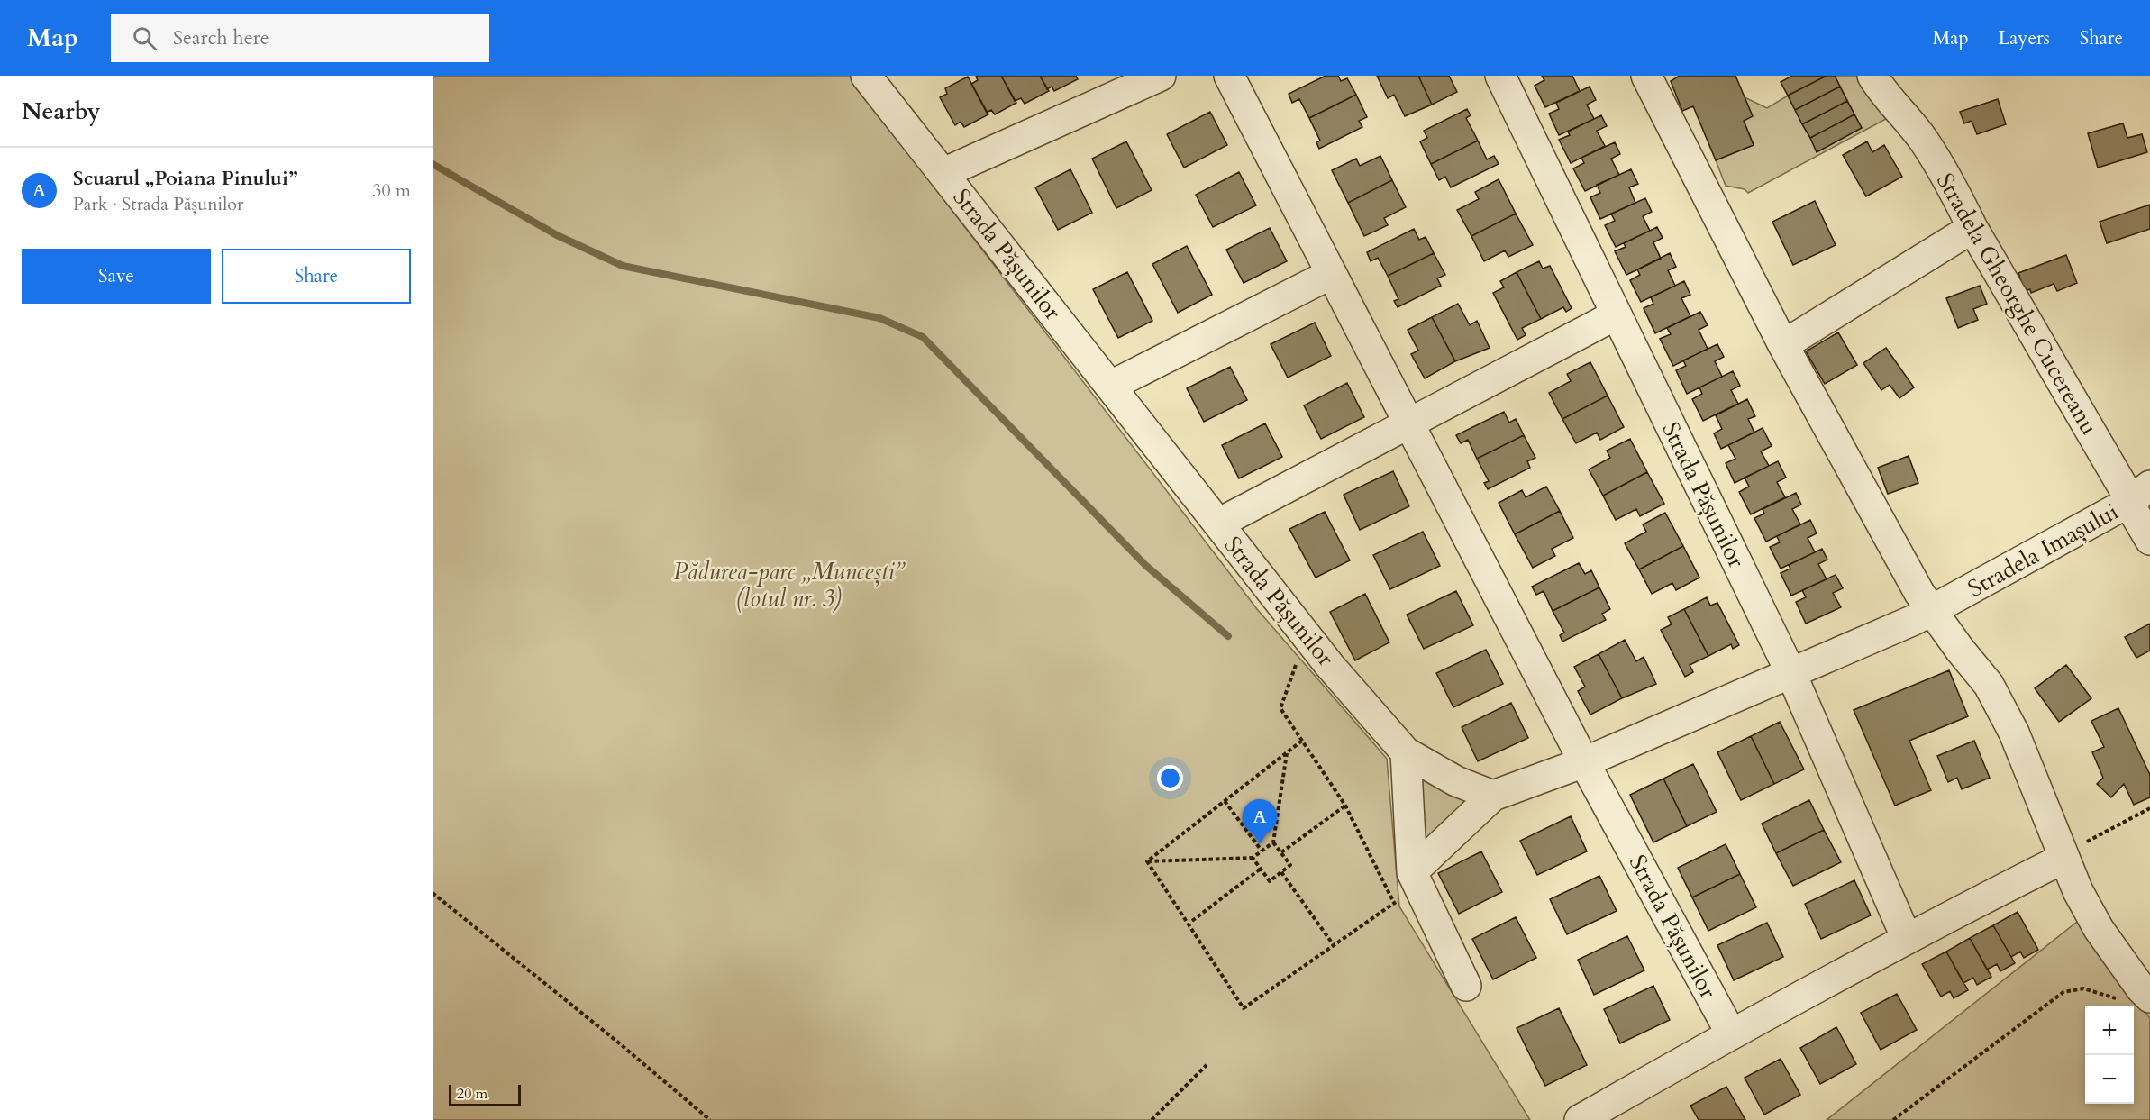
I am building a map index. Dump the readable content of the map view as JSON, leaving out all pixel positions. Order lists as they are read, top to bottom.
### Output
{
  "streets": {
    "street": ["Strada Pășunilor", "Stradela Gheorghe Cucereanu", "Stradela Imașului"]
  },
  "crossings": [
    ["Stradela Gheorghe Cucereanu", "Stradela Imașului"]
  ],
  "parks": ["Pădurea-parc „Muncești” (lotul nr. 3)"],
  "scale_bar": "20 m",
  "page": {
    "header": "Map",
    "search": "Search here",
    "nav": ["Map", "Layers", "Share"],
    "heading": "Nearby",
    "list": [
      {
        "mark": "A",
        "name": "Scuarul „Poiana Pinului”",
        "note": "Park · Strada Pășunilor",
        "value": "30 m"
      }
    ],
    "buttons": ["Save", "Share"],
    "pins": "A",
    "map_buttons": ["+", "−"],
    "scale": "20 m"
  }
}
